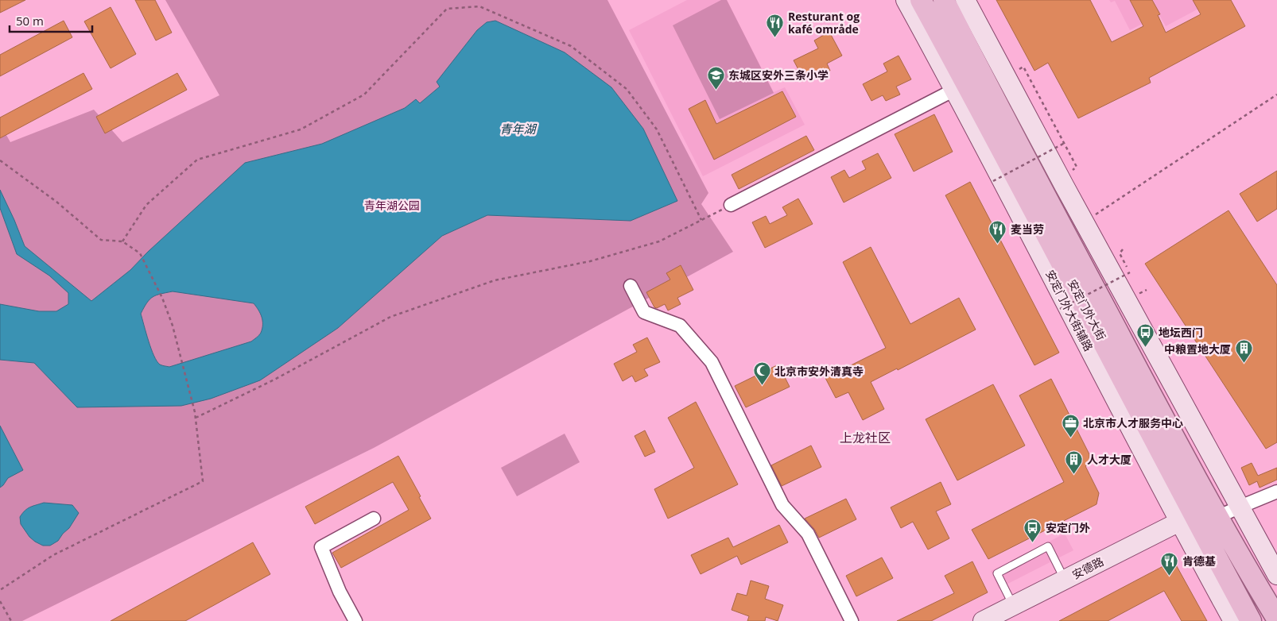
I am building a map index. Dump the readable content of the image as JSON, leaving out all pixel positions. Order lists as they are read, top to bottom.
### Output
{
  "streets": {
    "main road": ["安定门外大街"],
    "street": ["安德路"]
  },
  "crossings": [
    ["安定门外大街", "安德路"]
  ],
  "districts": ["上龙社区"],
  "water": ["青年湖"],
  "parks": ["青年湖公园"],
  "places": {
    "restaurant": ["Resturant og kafé område", "麦当劳", "肯德基"],
    "school or university": ["东城区安外三条小学"],
    "bus stop": ["地坛西门", "安定门外"],
    "building": ["中粮置地大厦", "人才大厦"],
    "mosque": ["北京市安外清真寺"],
    "office": ["北京市人才服务中心"]
  },
  "scale_bar": "50 m"
}
